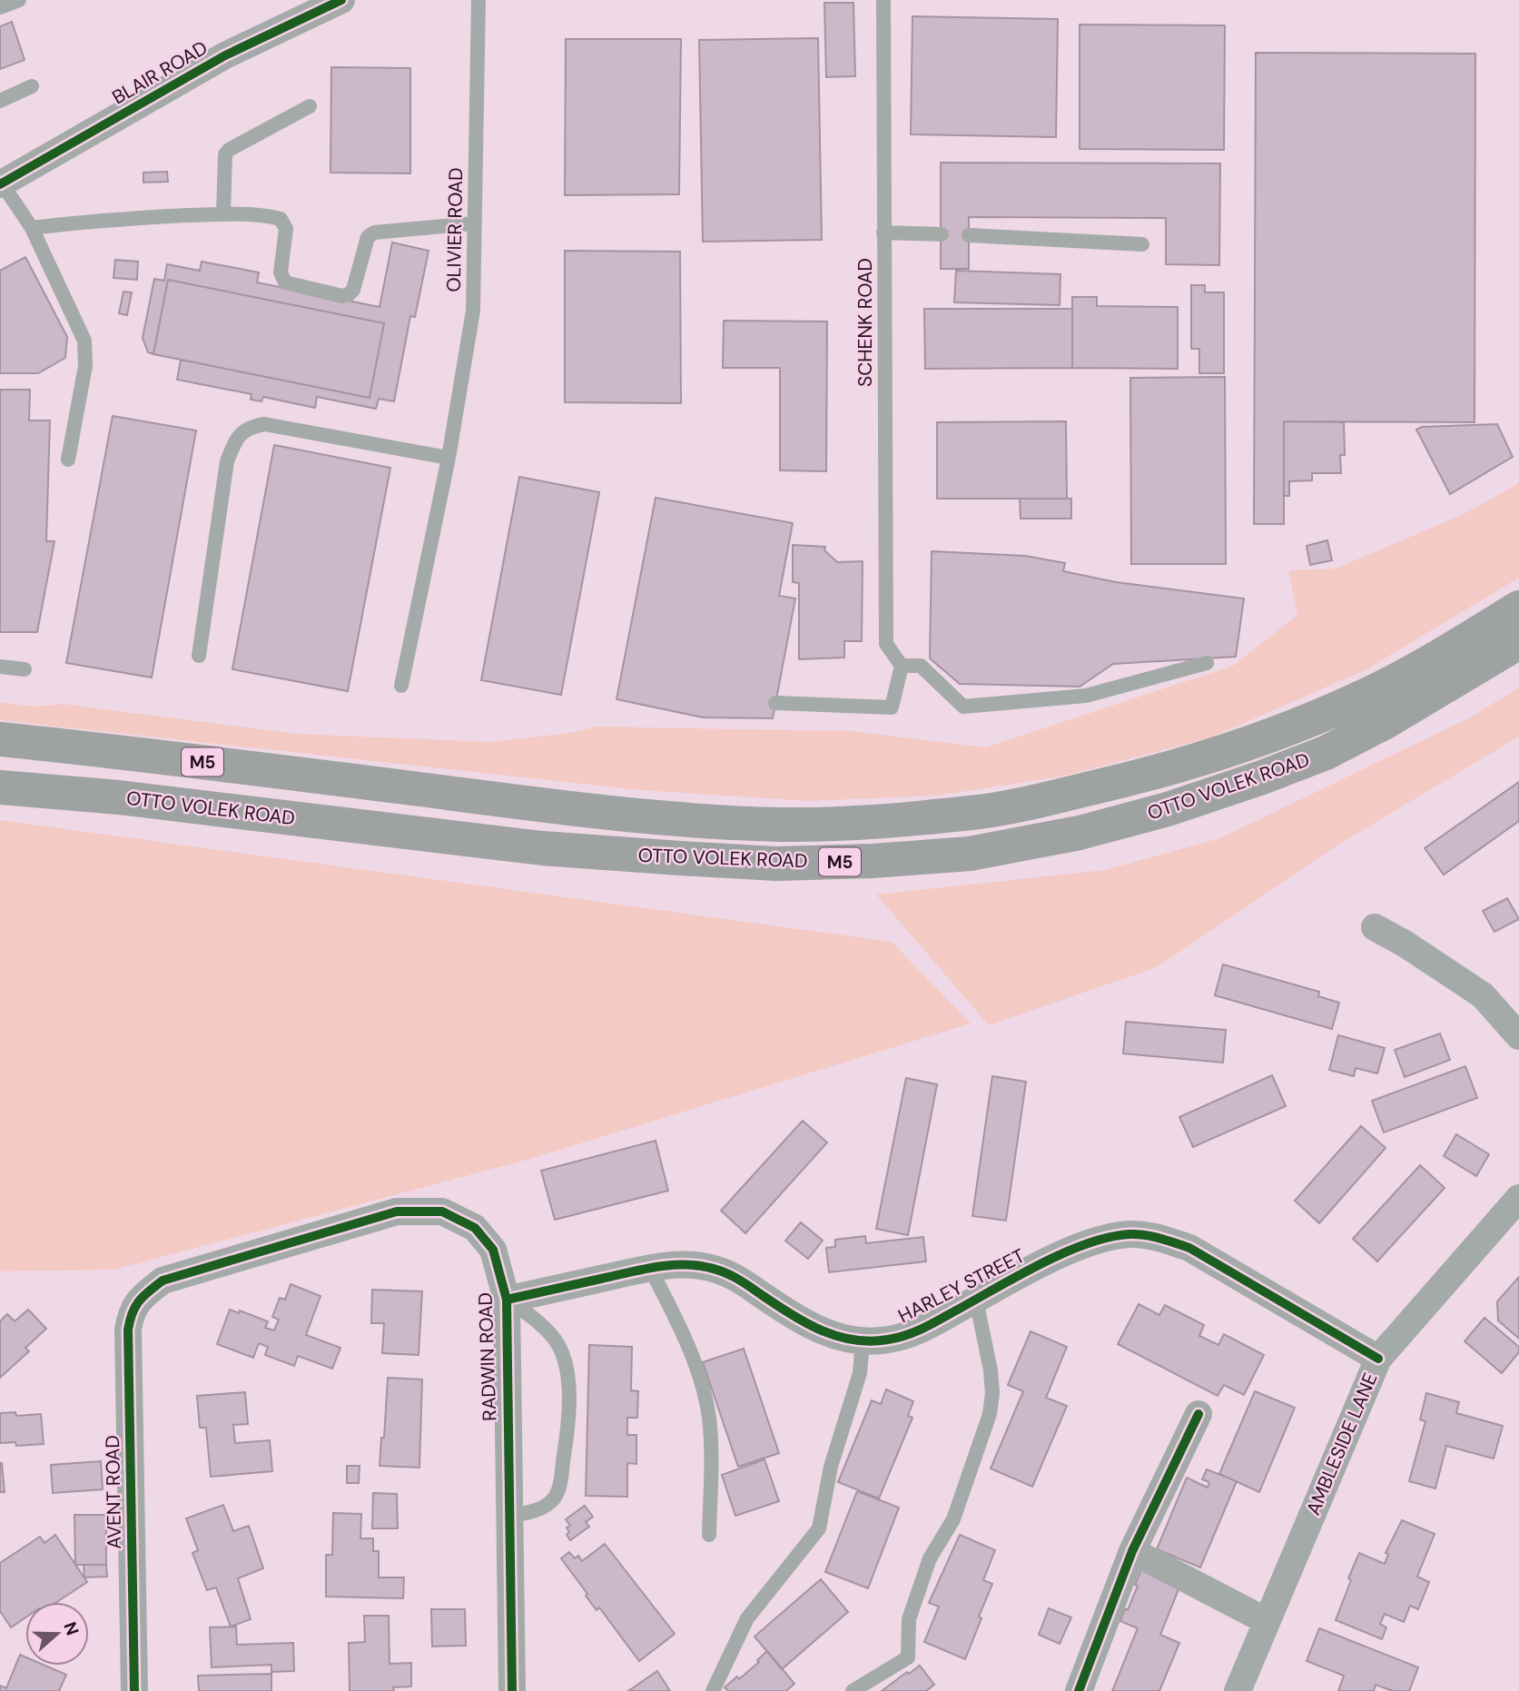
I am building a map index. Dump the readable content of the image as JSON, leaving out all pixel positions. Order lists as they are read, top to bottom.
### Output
{
  "streets": {
    "main road": ["M5", "OTTO VOLEK ROAD"],
    "street": [
      "BLAIR ROAD",
      "HARLEY STREET",
      "RADWIN ROAD",
      "AMBLESIDE LANE",
      "AVENT ROAD"
    ],
    "lane": ["OLIVIER ROAD", "SCHENK ROAD"]
  },
  "crossings": [
    ["HARLEY STREET", "RADWIN ROAD"],
    ["HARLEY STREET", "AMBLESIDE LANE"],
    ["RADWIN ROAD", "AVENT ROAD"]
  ],
  "north": "right"
}
